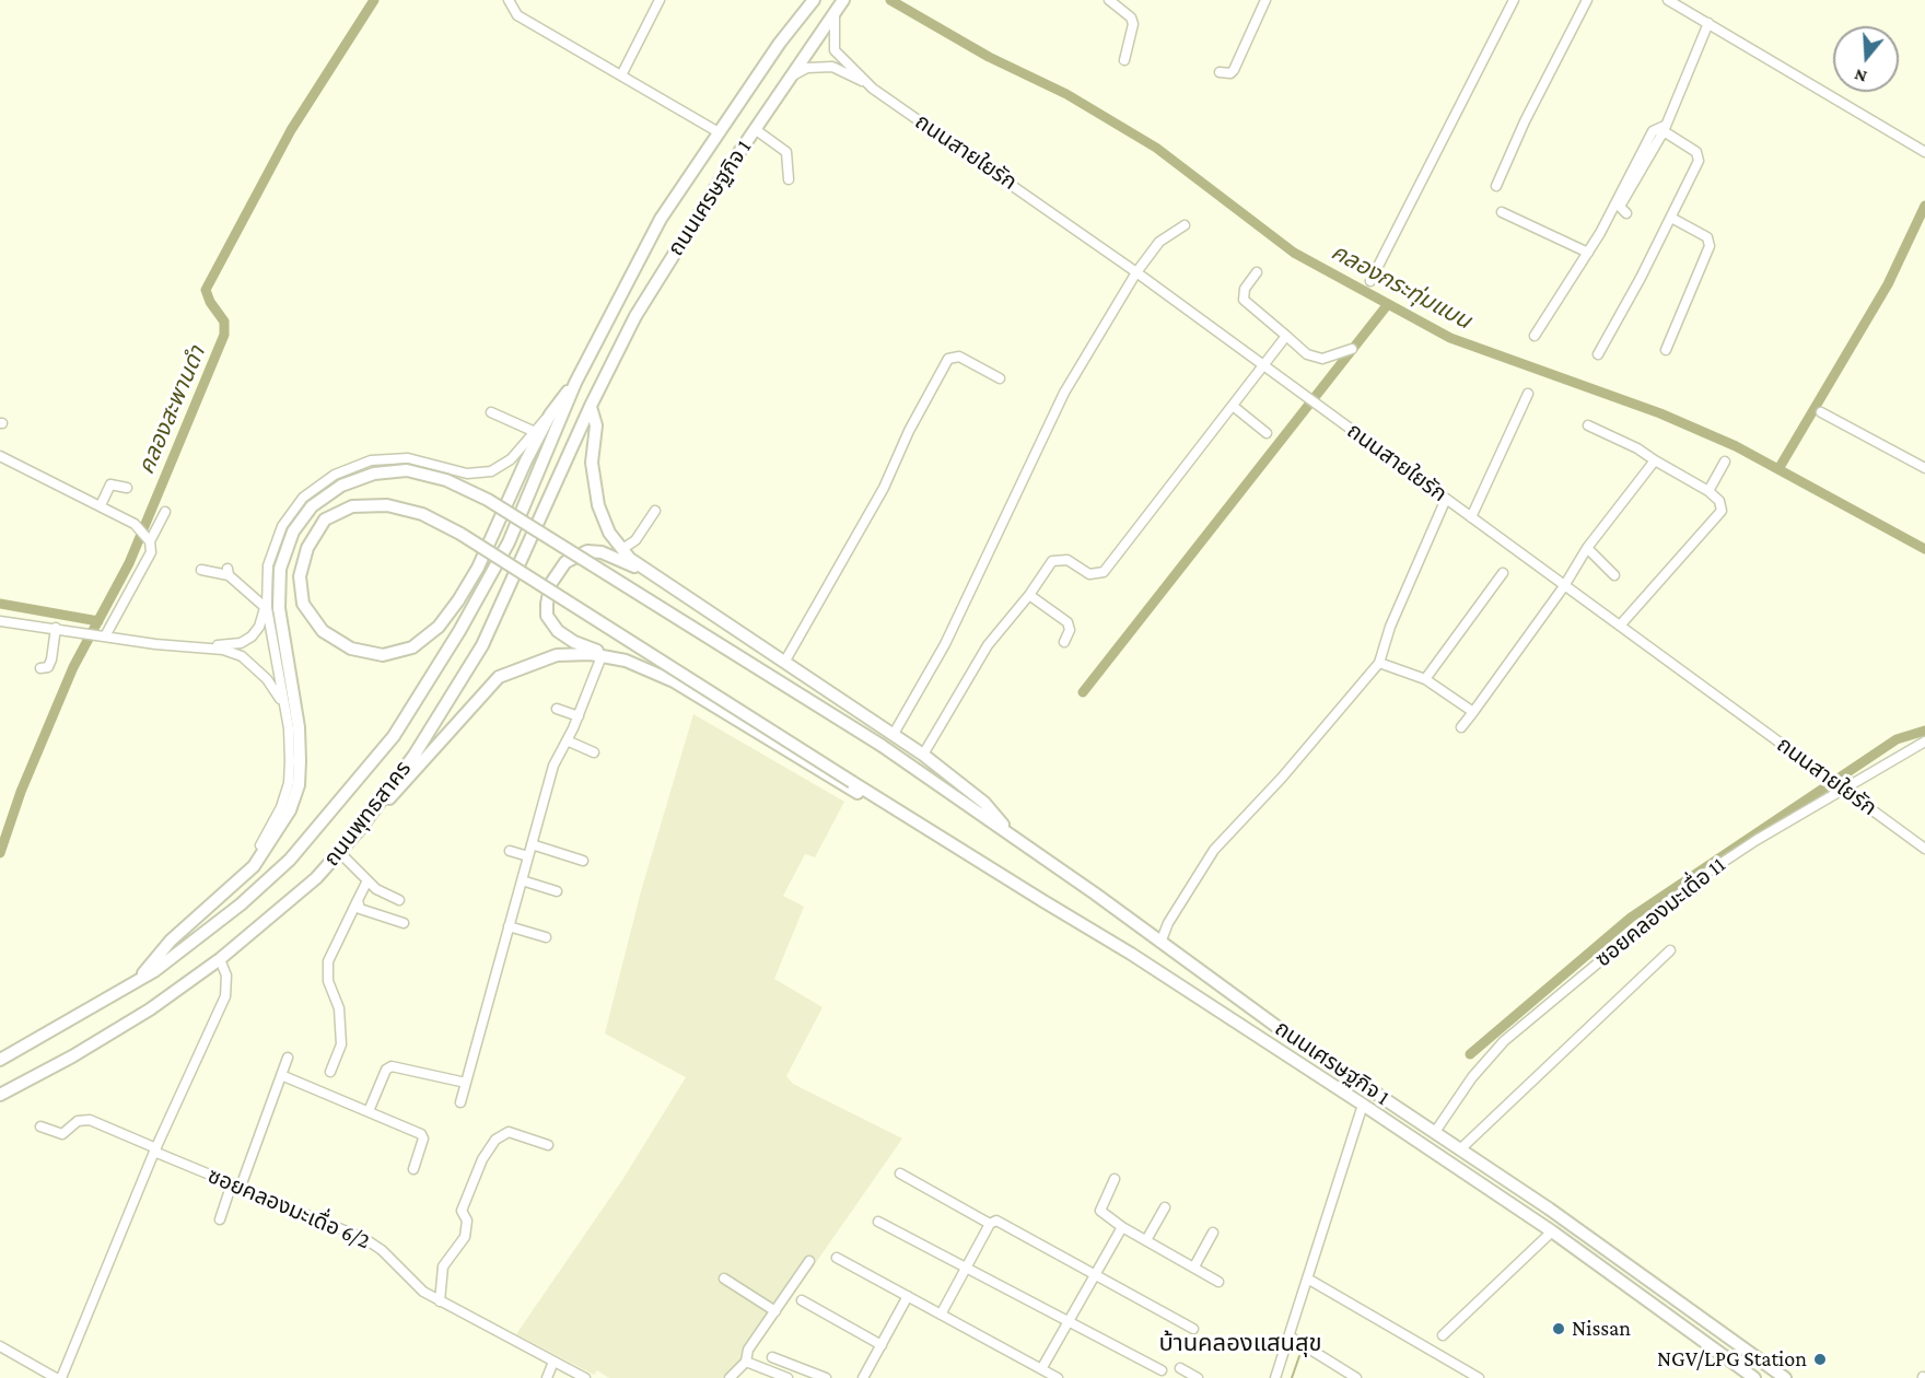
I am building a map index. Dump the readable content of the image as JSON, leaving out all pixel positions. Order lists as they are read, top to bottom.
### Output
{
  "streets": {
    "main road": ["ถนนเศรษฐกิจ 1", "ถนนพุทธสาคร"],
    "street": ["ถนนสายใยรัก", "ซอยคลองมะเดื่อ 11", "ซอยคลองมะเดื่อ 6/2"]
  },
  "crossings": [
    ["ถนนสายใยรัก", "ถนนเศรษฐกิจ 1"],
    ["ถนนสายใยรัก", "ซอยคลองมะเดื่อ 11"],
    ["ถนนเศรษฐกิจ 1", "ถนนพุทธสาคร"],
    ["ถนนเศรษฐกิจ 1", "ซอยคลองมะเดื่อ 11"]
  ],
  "districts": ["บ้านคลองแสนสุข"],
  "water": ["คลองกระทุ่มแบน", "คลองสะพานดำ"],
  "places": ["Nissan", "NGV/LPG Station"],
  "north": "bottom"
}
